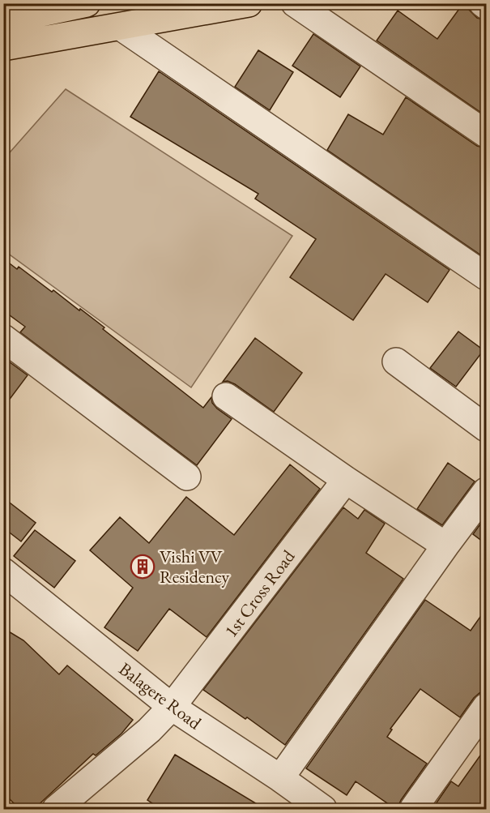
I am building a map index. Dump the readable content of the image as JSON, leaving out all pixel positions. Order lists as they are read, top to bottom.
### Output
{
  "streets": {
    "street": ["1st Cross Road", "Balagere Road"]
  },
  "crossings": [
    ["1st Cross Road", "Balagere Road"]
  ],
  "places": {
    "building": ["Vishi VV Residency"]
  }
}
